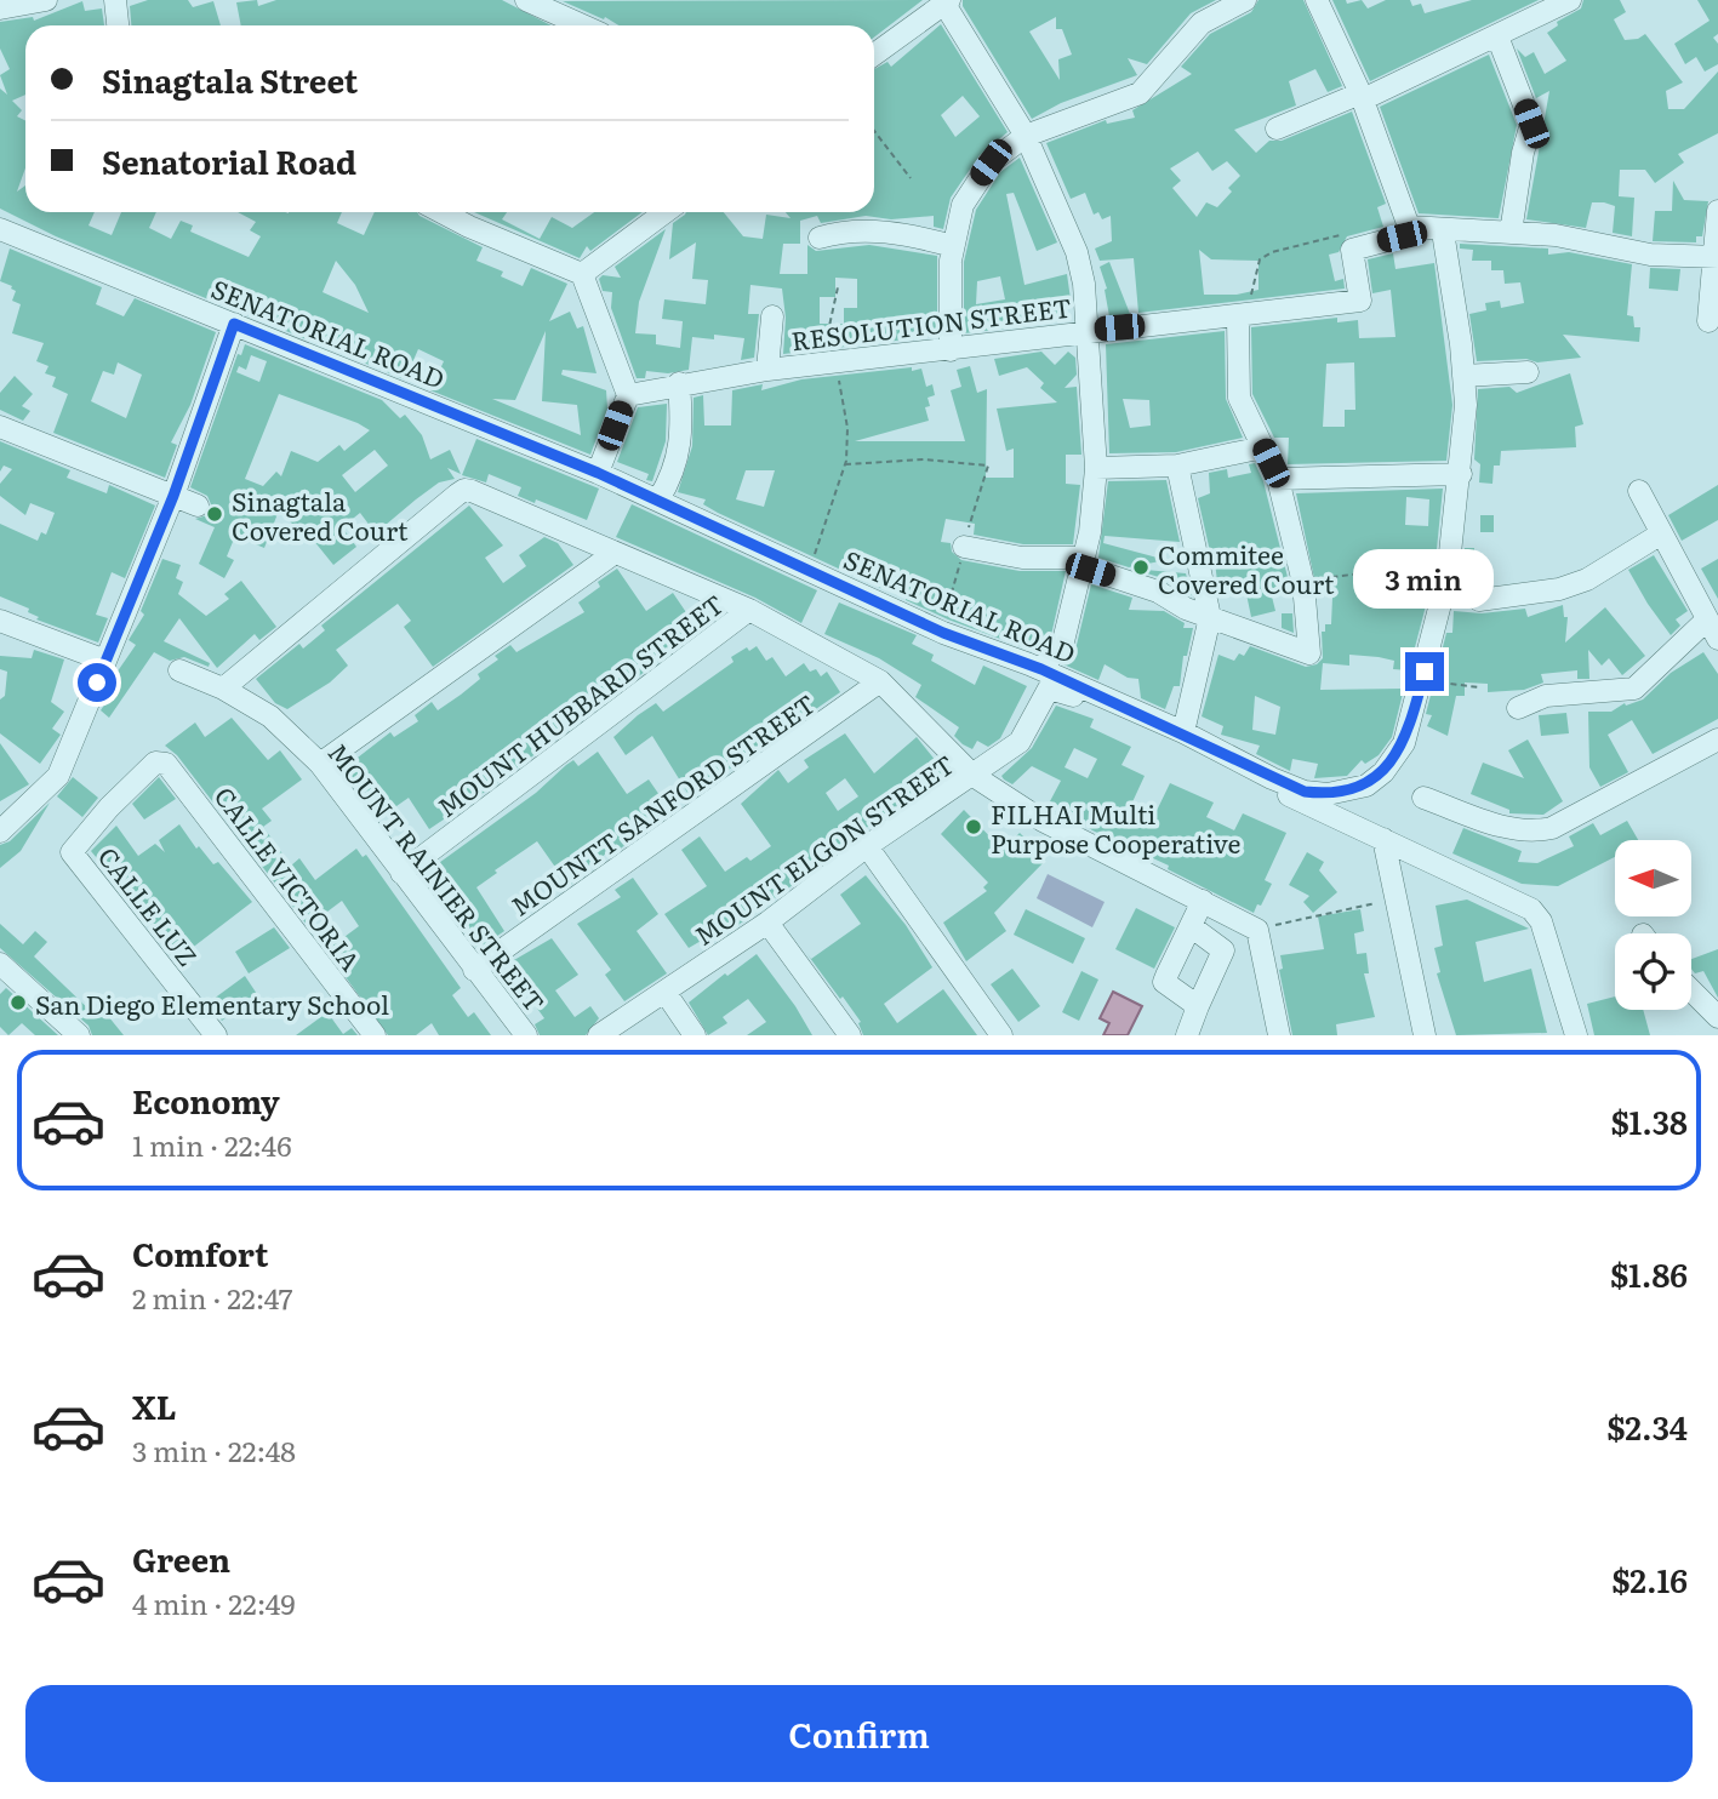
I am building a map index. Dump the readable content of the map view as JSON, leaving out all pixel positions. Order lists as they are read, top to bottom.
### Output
{
  "streets": {
    "street": [
      "RESOLUTION STREET",
      "SENATORIAL ROAD",
      "MOUNT HUBBARD STREET",
      "MOUNTT SANFORD STREET",
      "MOUNT ELGON STREET",
      "MOUNT RAINIER STREET",
      "CALLE VICTORIA",
      "CALLE LUZ"
    ]
  },
  "crossings": [
    ["RESOLUTION STREET", "MOUNT ELGON STREET"],
    ["SENATORIAL ROAD", "MOUNT ELGON STREET"],
    ["MOUNT HUBBARD STREET", "MOUNT RAINIER STREET"],
    ["MOUNTT SANFORD STREET", "MOUNT RAINIER STREET"],
    ["CALLE VICTORIA", "CALLE LUZ"]
  ],
  "places": [
    "Sinagtala Covered Court",
    "Commitee Covered Court",
    "FILHAI Multi Purpose Cooperative",
    "San Diego Elementary School"
  ],
  "north": "left",
  "page": {
    "banner": ["Sinagtala Street", "Senatorial Road"],
    "bubble": "3 min",
    "list": [
      {
        "name": "Economy",
        "note": "1 min · 22:46",
        "value": "$1.38"
      },
      {
        "name": "Comfort",
        "note": "2 min · 22:47",
        "value": "$1.86"
      },
      {
        "name": "XL",
        "note": "3 min · 22:48",
        "value": "$2.34"
      },
      {
        "name": "Green",
        "note": "4 min · 22:49",
        "value": "$2.16"
      }
    ],
    "buttons": "Confirm"
  }
}
